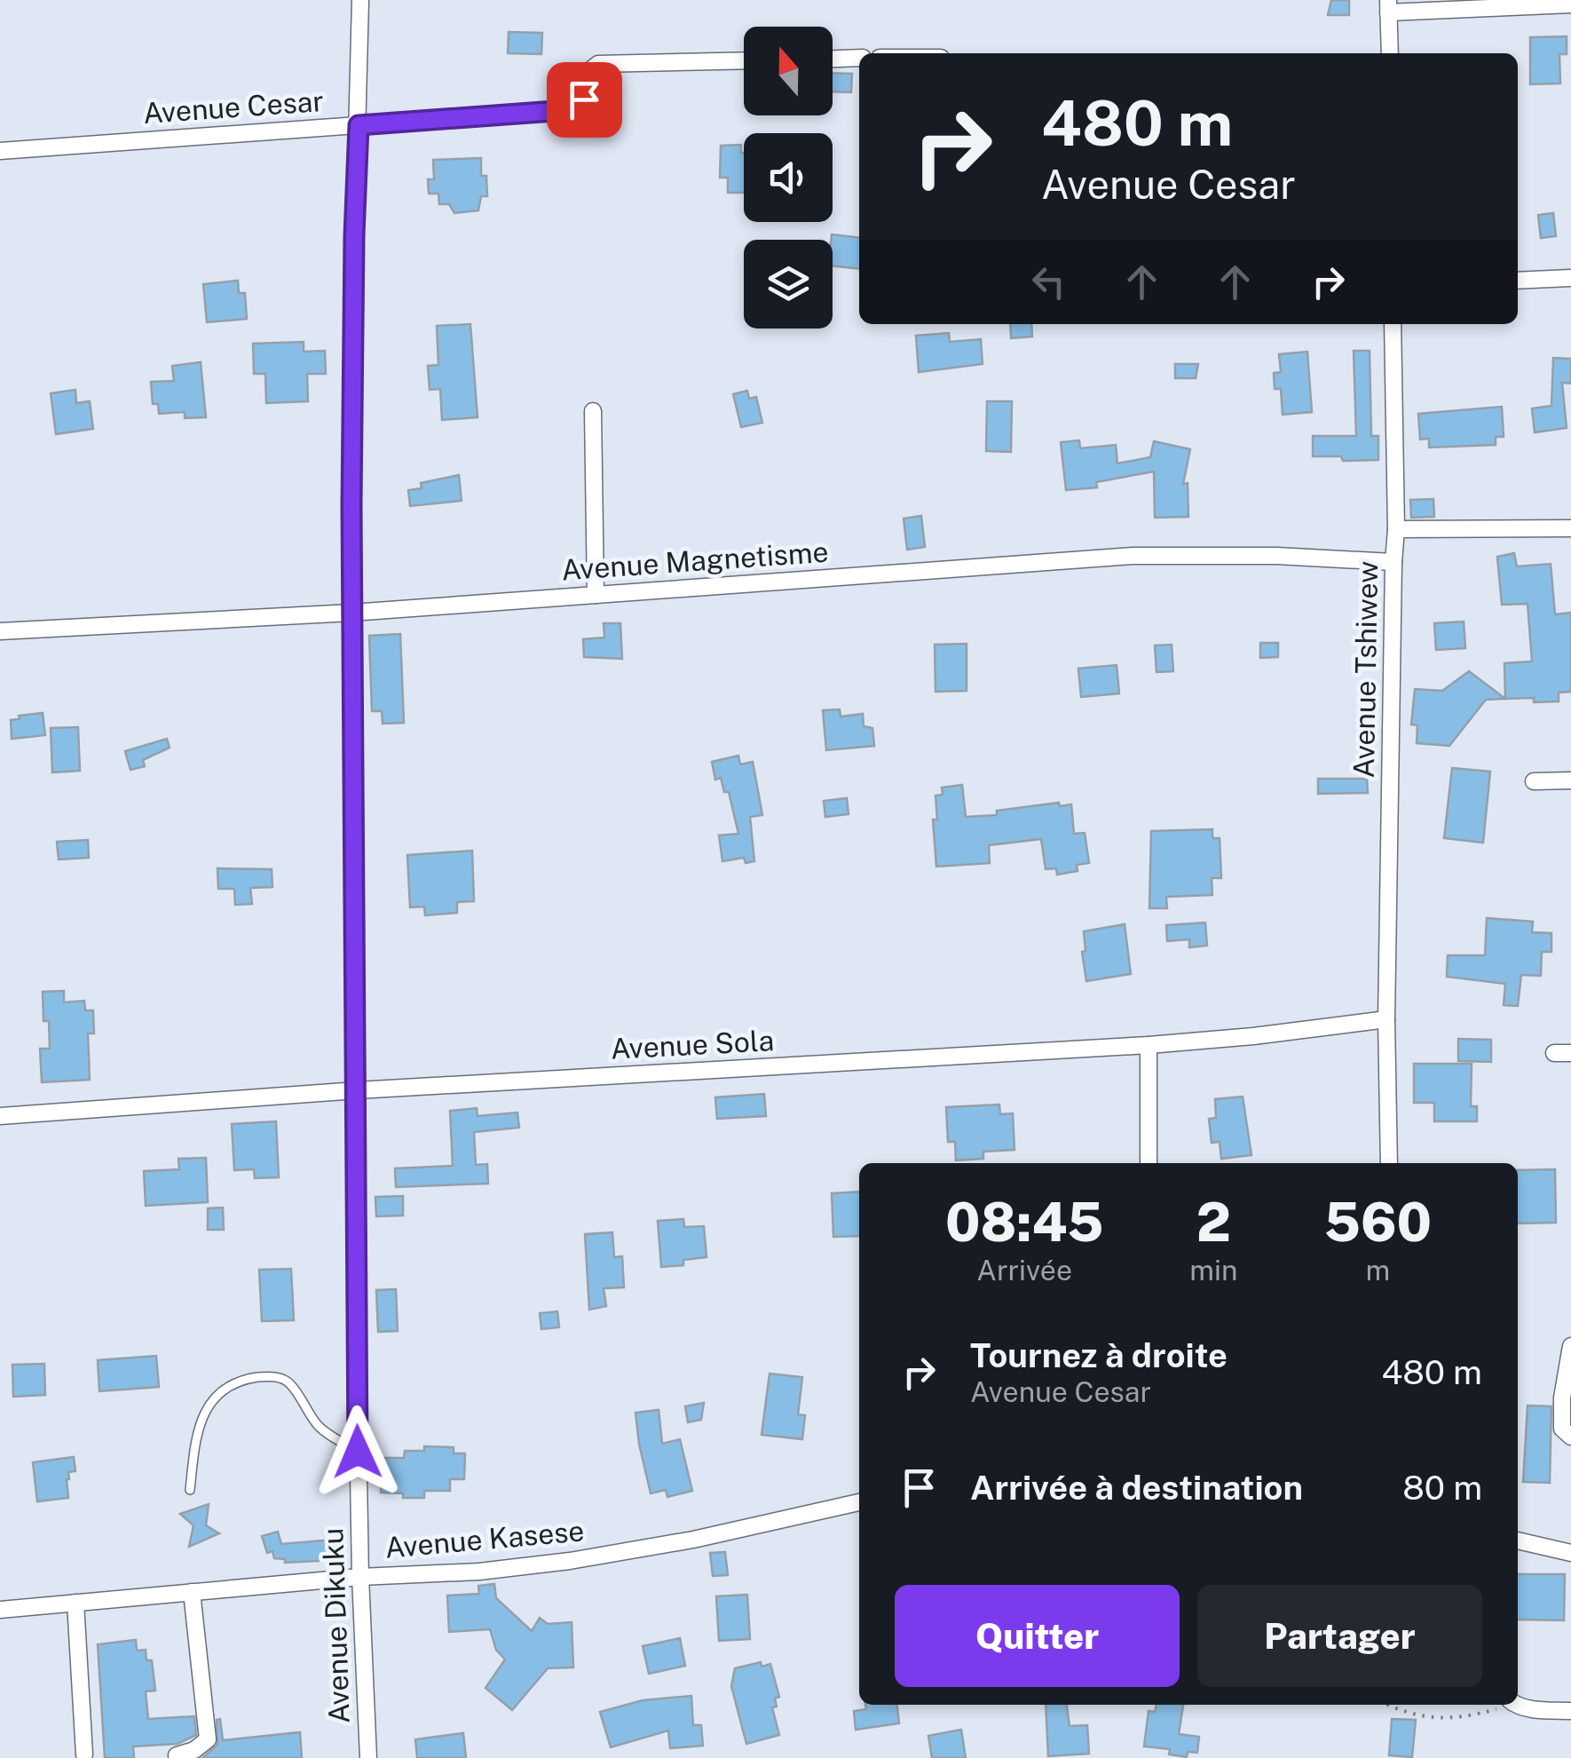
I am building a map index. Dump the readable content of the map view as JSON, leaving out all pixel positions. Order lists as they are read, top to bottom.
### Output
{
  "streets": {
    "street": [
      "Avenue Cesar",
      "Avenue Magnetisme",
      "Avenue Tshiwew",
      "Avenue Sola",
      "Avenue Kasese",
      "Avenue Dikuku"
    ]
  },
  "crossings": [
    ["Avenue Cesar", "Avenue Dikuku"],
    ["Avenue Magnetisme", "Avenue Tshiwew"],
    ["Avenue Magnetisme", "Avenue Dikuku"],
    ["Avenue Tshiwew", "Avenue Sola"],
    ["Avenue Sola", "Avenue Dikuku"],
    ["Avenue Kasese", "Avenue Dikuku"]
  ],
  "north": "top",
  "page": {
    "turn": ["480 m", "Avenue Cesar"],
    "eta": [
      "08:45",
      "Arrivée",
      "2",
      "min",
      "560",
      "m"
    ],
    "list": [
      {
        "name": "Tournez à droite",
        "note": "Avenue Cesar",
        "value": "480 m"
      },
      {
        "name": "Arrivée à destination",
        "value": "80 m"
      }
    ],
    "buttons": ["Quitter", "Partager"]
  }
}
